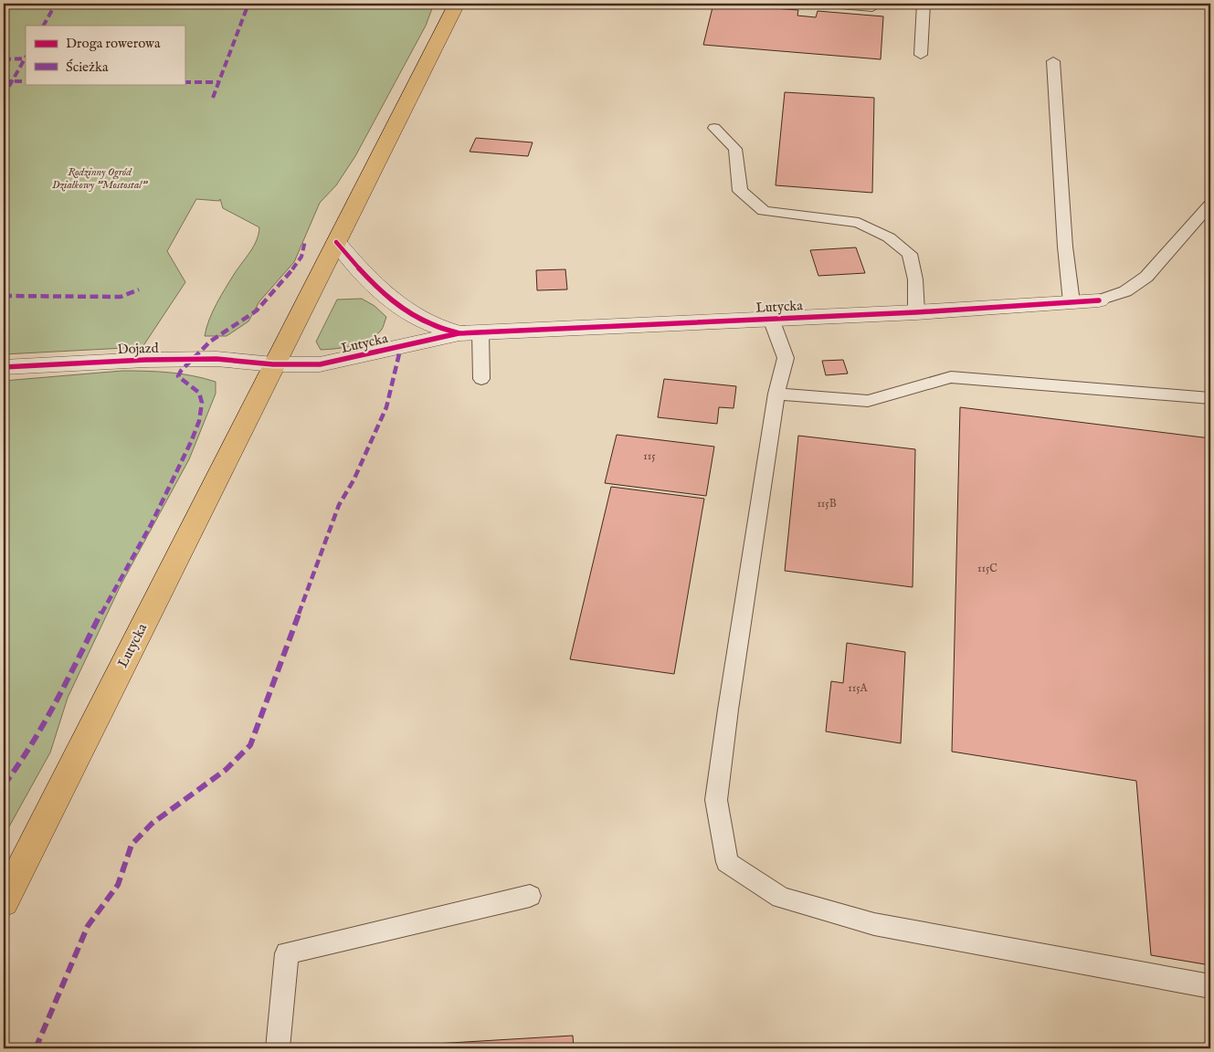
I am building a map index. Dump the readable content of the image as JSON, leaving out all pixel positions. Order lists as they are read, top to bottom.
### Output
{
  "streets": {
    "main road": ["Lutycka"],
    "street": ["Dojazd"]
  },
  "crossings": [
    ["Lutycka", "Dojazd"]
  ],
  "parks": ["Rodzinny Ogród Działkowy \"Mostostal\""],
  "house_numbers": [
    "115",
    "115B",
    "115C",
    "115A"
  ],
  "legend": ["Droga rowerowa", "Ścieżka"]
}
